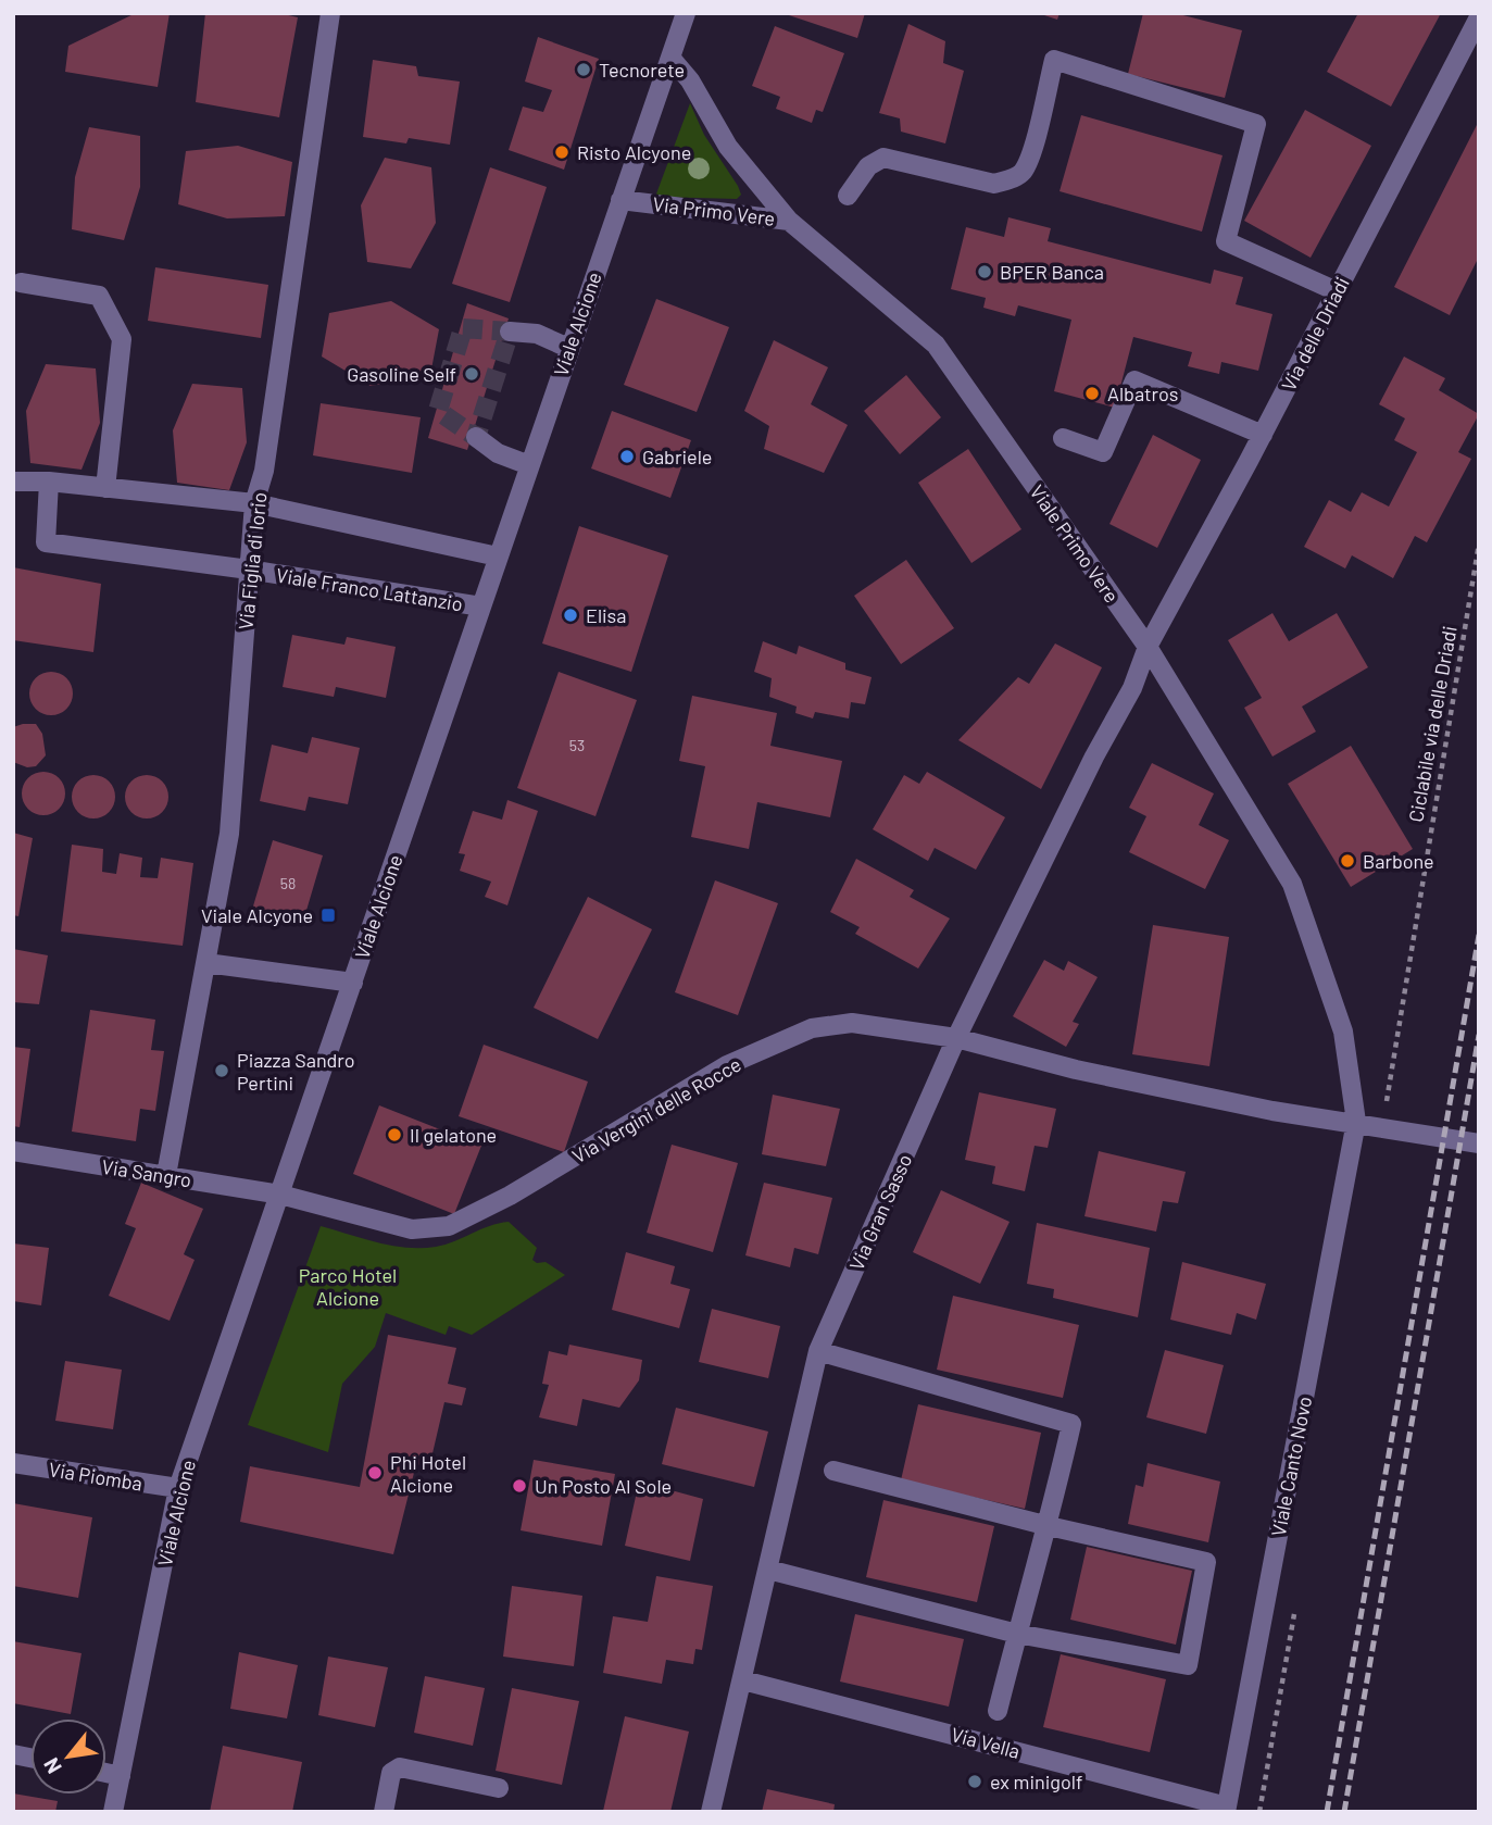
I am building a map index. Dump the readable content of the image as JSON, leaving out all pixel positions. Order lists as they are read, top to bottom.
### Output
{
  "streets": {
    "street": [
      "Via Primo Vere",
      "Viale Alcione",
      "Via delle Driadi",
      "Viale Primo Vere",
      "Via Figlia di Iorio",
      "Viale Franco Lattanzio",
      "Via Vergini delle Rocce",
      "Via Sangro",
      "Via Gran Sasso",
      "Viale Canto Novo",
      "Via Piomba",
      "Via Vella"
    ],
    "path": ["Ciclabile via delle Driadi"]
  },
  "crossings": [
    ["Via Primo Vere", "Viale Alcione"],
    ["Via Primo Vere", "Viale Primo Vere"],
    ["Viale Alcione", "Viale Franco Lattanzio"],
    ["Viale Alcione", "Via Vergini delle Rocce"],
    ["Viale Alcione", "Via Sangro"],
    ["Viale Alcione", "Via Piomba"],
    ["Via delle Driadi", "Viale Primo Vere"],
    ["Via delle Driadi", "Via Gran Sasso"],
    ["Viale Primo Vere", "Ciclabile via delle Driadi"],
    ["Viale Primo Vere", "Via Vergini delle Rocce"],
    ["Viale Primo Vere", "Via Gran Sasso"],
    ["Viale Primo Vere", "Viale Canto Novo"],
    ["Via Figlia di Iorio", "Viale Franco Lattanzio"],
    ["Ciclabile via delle Driadi", "Via Vergini delle Rocce"],
    ["Ciclabile via delle Driadi", "Viale Canto Novo"],
    ["Via Vergini delle Rocce", "Via Sangro"],
    ["Via Vergini delle Rocce", "Via Gran Sasso"],
    ["Via Vergini delle Rocce", "Viale Canto Novo"],
    ["Via Gran Sasso", "Via Vella"],
    ["Viale Canto Novo", "Via Vella"]
  ],
  "parks": ["Parco Hotel Alcione"],
  "places": {
    "other": [
      "Tecnorete",
      "Risto Alcyone",
      "BPER Banca",
      "Gasoline Self",
      "Albatros",
      "Gabriele",
      "Elisa",
      "Barbone",
      "Piazza Sandro Pertini",
      "Il gelatone",
      "Phi Hotel Alcione",
      "Un Posto Al Sole",
      "ex minigolf"
    ],
    "transit": ["Viale Alcyone"]
  },
  "house_numbers": ["53", "58"],
  "north": "bottom left"
}
